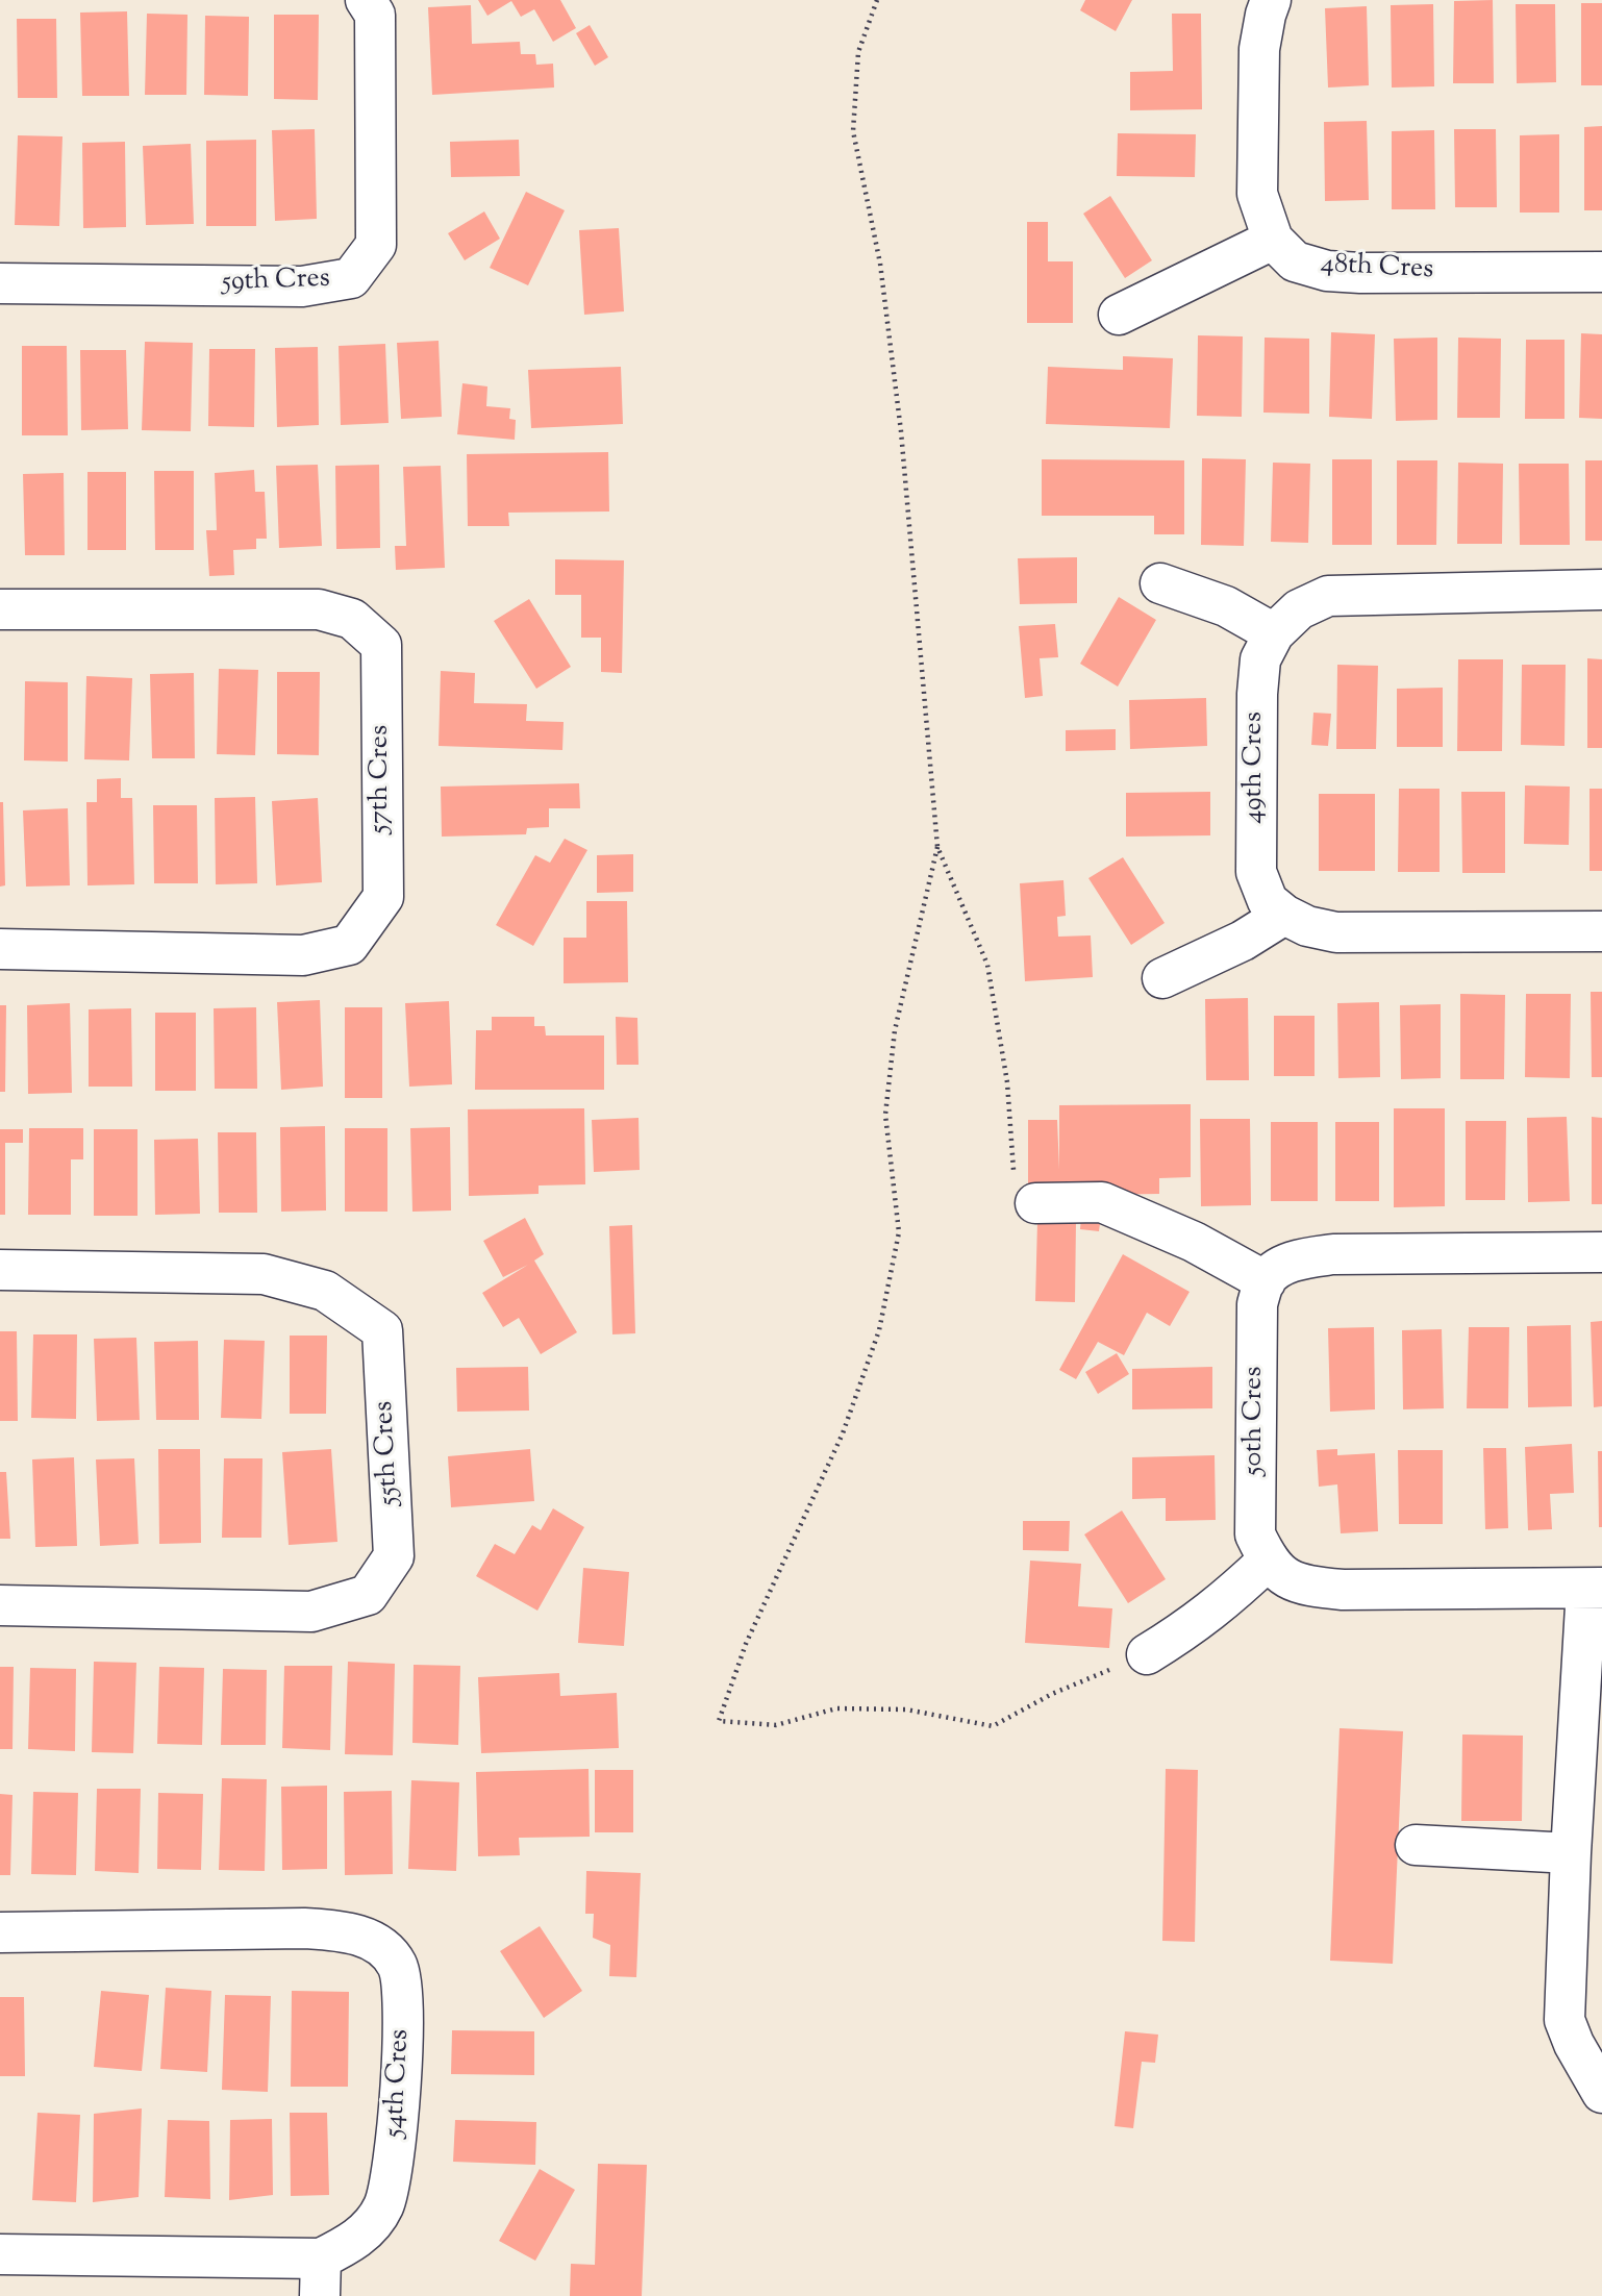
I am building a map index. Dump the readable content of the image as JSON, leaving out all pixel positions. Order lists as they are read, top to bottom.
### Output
{
  "streets": {
    "street": [
      "48th Cres",
      "59th Cres",
      "49th Cres",
      "57th Cres",
      "50th Cres",
      "55th Cres",
      "54th Cres"
    ]
  }
}
